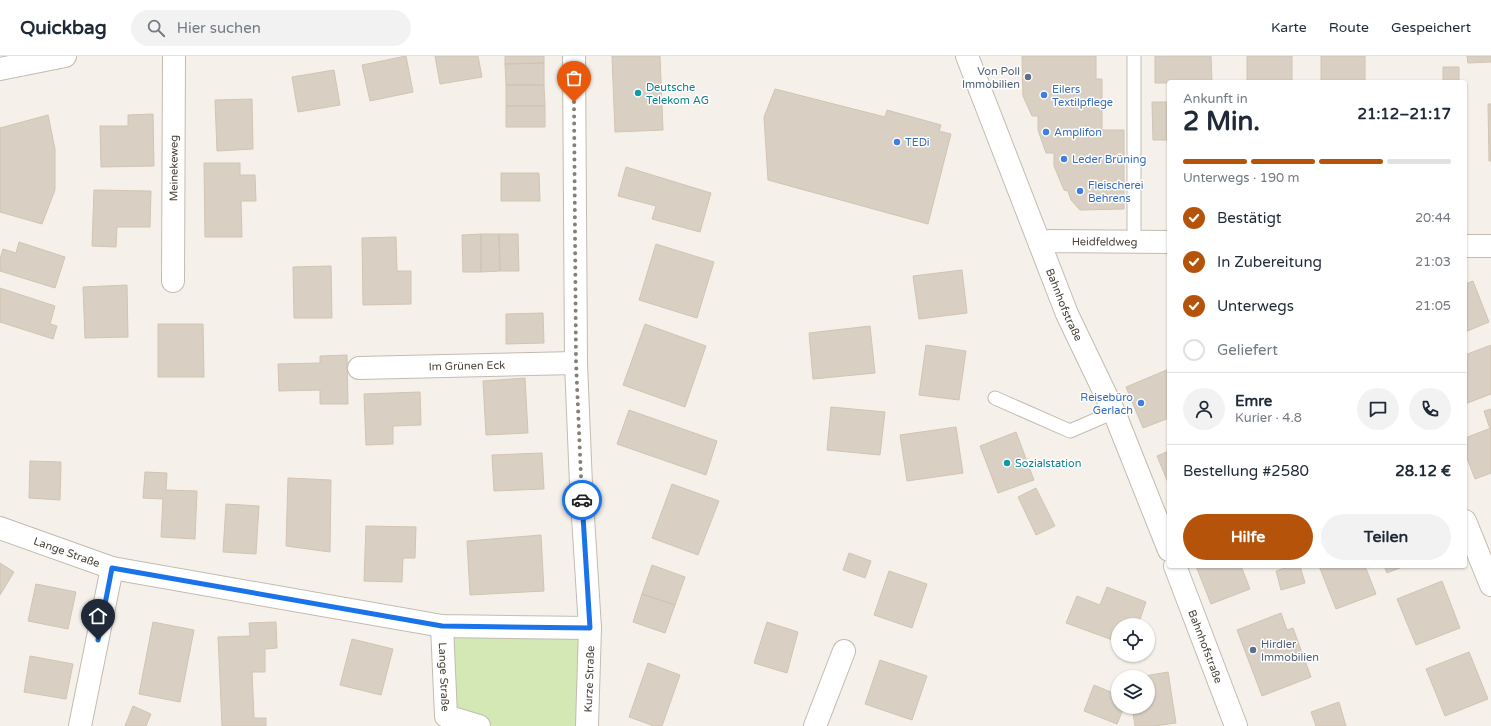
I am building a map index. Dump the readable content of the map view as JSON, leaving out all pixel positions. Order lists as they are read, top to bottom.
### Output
{
  "streets": {
    "street": [
      "Meinekeweg",
      "Heidfeldweg",
      "Bahnhofstraße",
      "Im Grünen Eck",
      "Lange Straße",
      "Kurze Straße"
    ]
  },
  "crossings": [
    ["Heidfeldweg", "Bahnhofstraße"],
    ["Im Grünen Eck", "Kurze Straße"],
    ["Lange Straße", "Kurze Straße"]
  ],
  "places": [
    "Von Poll Immobilien",
    "Deutsche Telekom AG",
    "Eilers Textilpflege",
    "Amplifon",
    "TEDi",
    "Leder Brüning",
    "Fleischerei Behrens",
    "Reisebüro Gerlach",
    "Sozialstation",
    "Hirdler Immobilien"
  ],
  "page": {
    "header": "Quickbag",
    "search": "Hier suchen",
    "nav": ["Karte", "Route", "Gespeichert"],
    "heading": ["2 Min.", "Ankunft in", "21:12–21:17"],
    "panel": [
      "Emre",
      "Kurier · 4.8",
      "Bestellung #2580",
      "28.12 €"
    ],
    "bar": "Unterwegs · 190 m",
    "list": [
      ["Bestätigt", "20:44"],
      ["In Zubereitung", "21:03"],
      ["Unterwegs", "21:05"],
      "Geliefert"
    ],
    "buttons": ["Hilfe", "Teilen"]
  }
}
